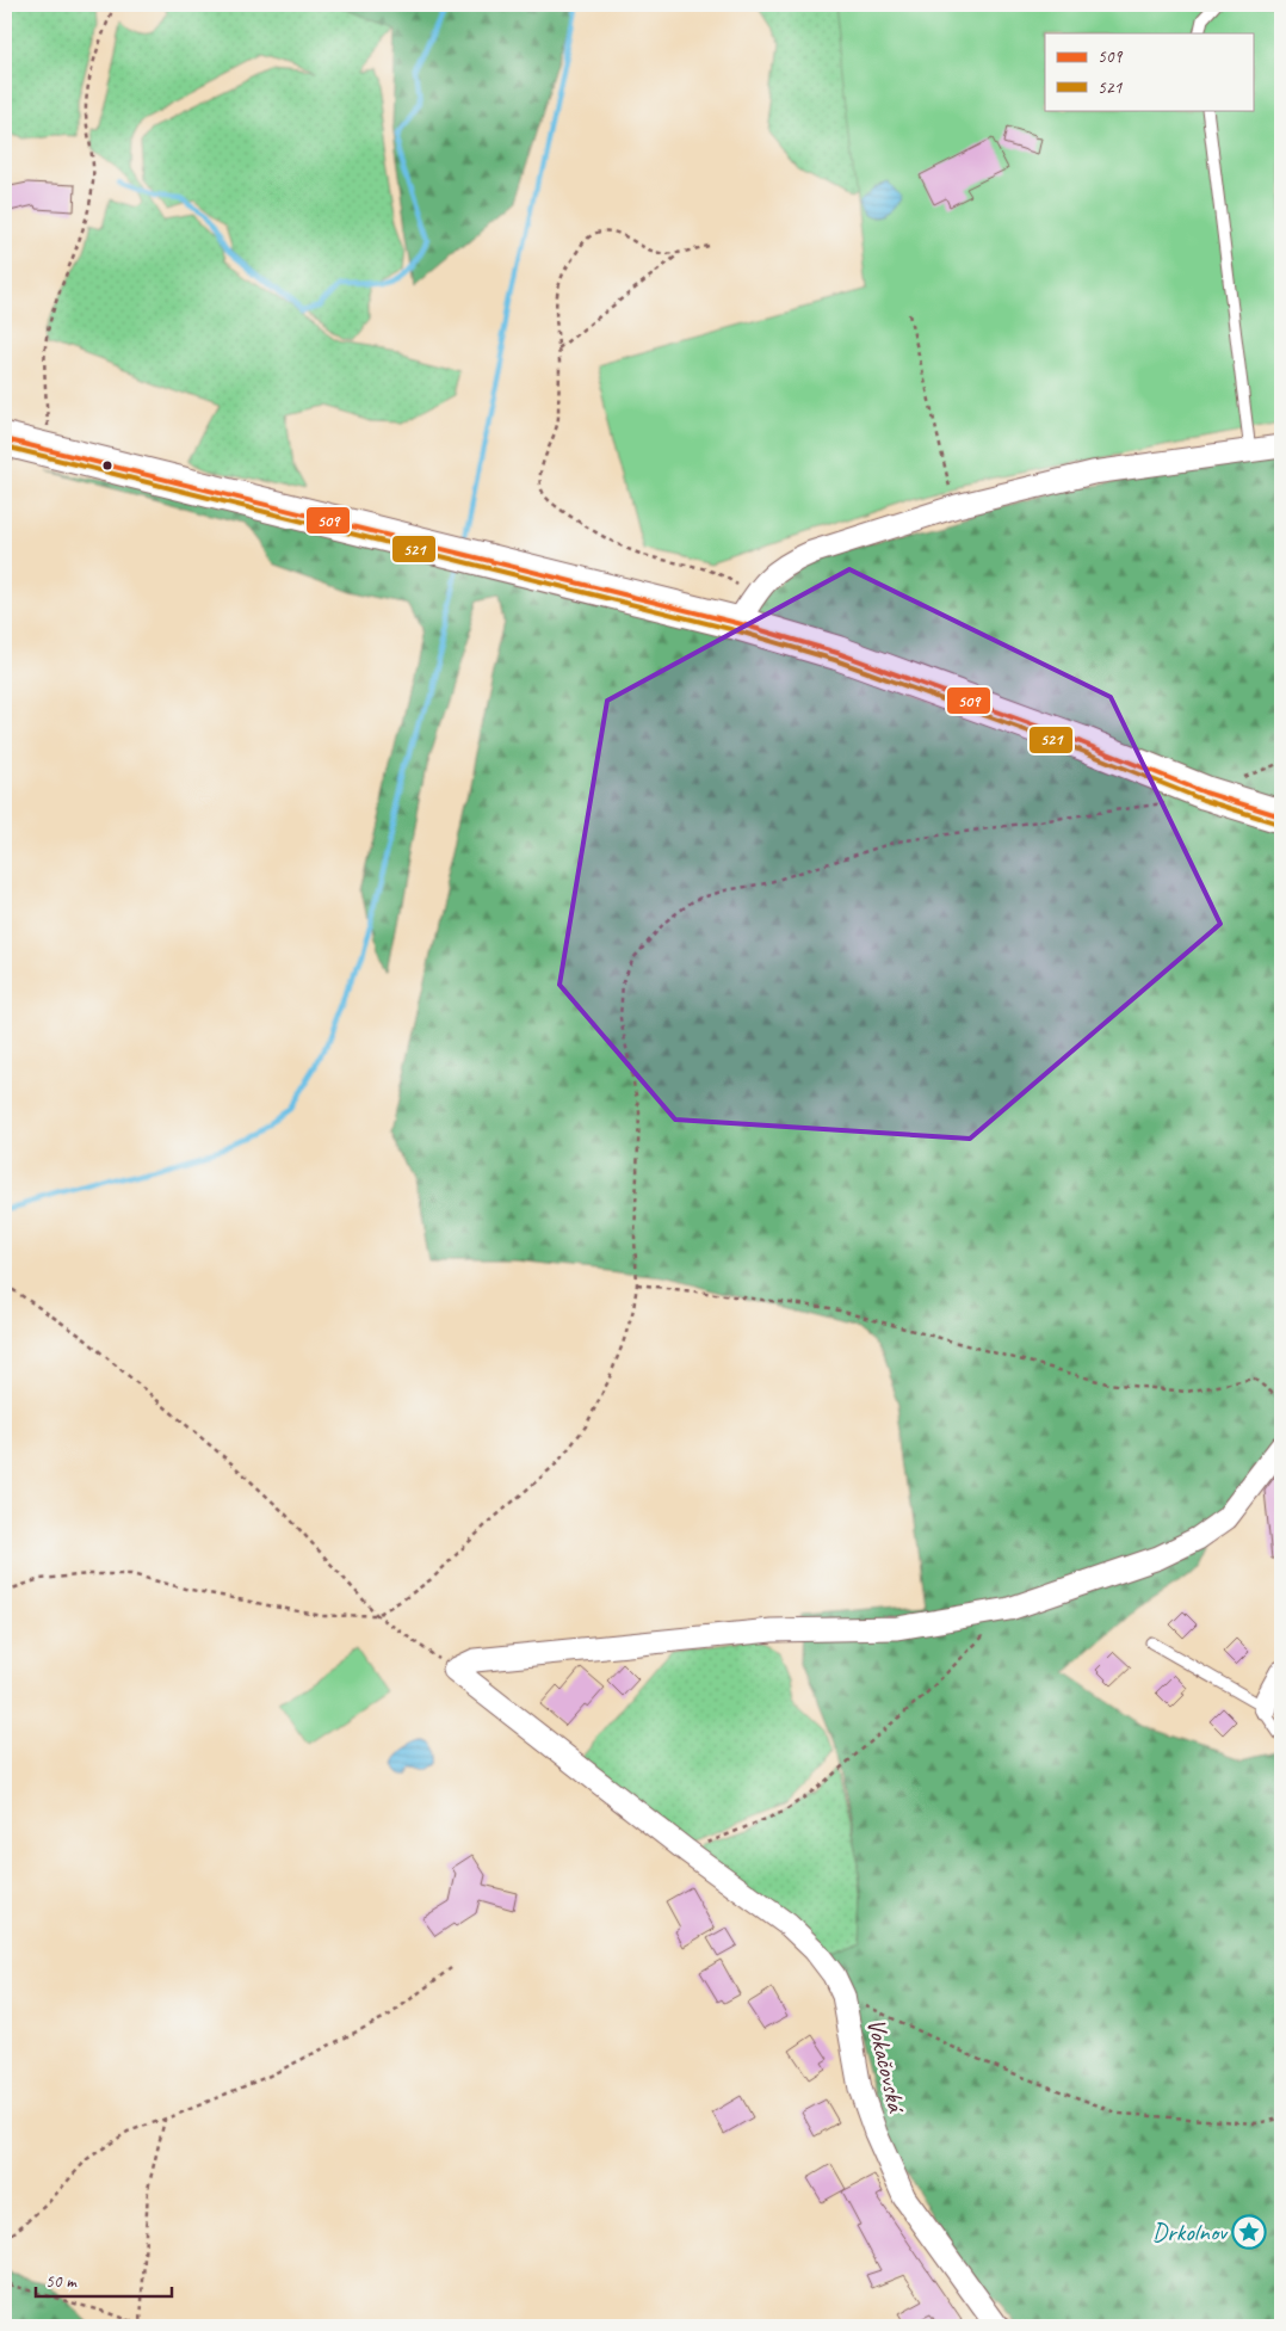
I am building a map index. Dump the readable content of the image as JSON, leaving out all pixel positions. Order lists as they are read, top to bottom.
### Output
{
  "streets": {
    "street": ["Vokačovská"]
  },
  "places": {
    "place": ["Drkolnov"]
  },
  "lines": ["transit line 509", "transit line 521"],
  "legend": ["509", "521"],
  "scale_bar": "50 m"
}
